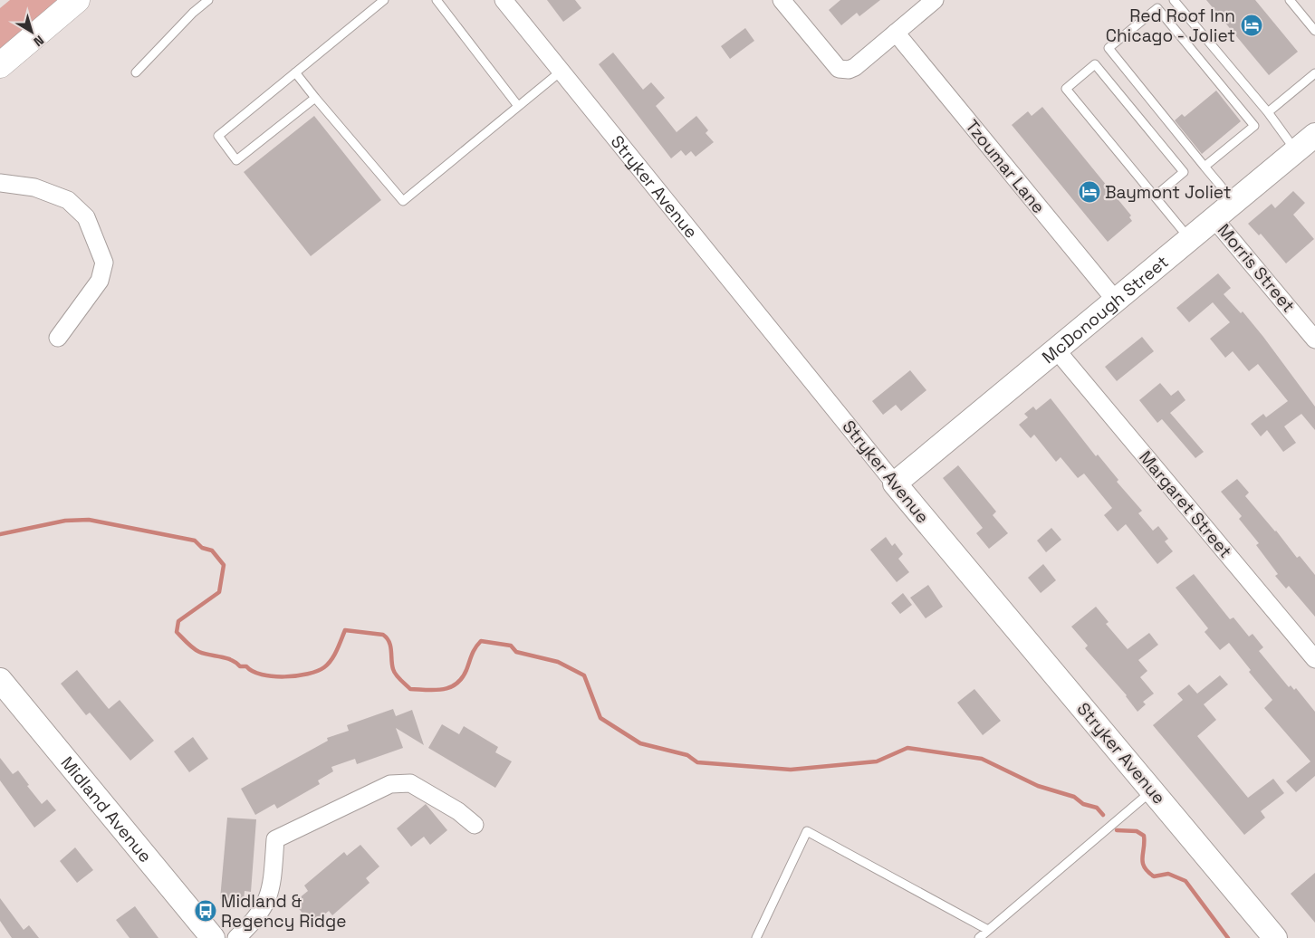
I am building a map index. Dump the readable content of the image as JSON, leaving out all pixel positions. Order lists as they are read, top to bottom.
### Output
{
  "streets": {
    "street": [
      "Tzoumar Lane",
      "Stryker Avenue",
      "Morris Street",
      "McDonough Street",
      "Margaret Street",
      "Midland Avenue"
    ]
  },
  "crossings": [
    ["Tzoumar Lane", "McDonough Street"],
    ["Stryker Avenue", "McDonough Street"],
    ["Morris Street", "McDonough Street"],
    ["McDonough Street", "Margaret Street"]
  ],
  "places": {
    "hotel": ["Red Roof Inn Chicago - Joliet", "Baymont Joliet"],
    "bus stop": ["Midland & Regency Ridge"]
  },
  "north": "bottom right"
}
